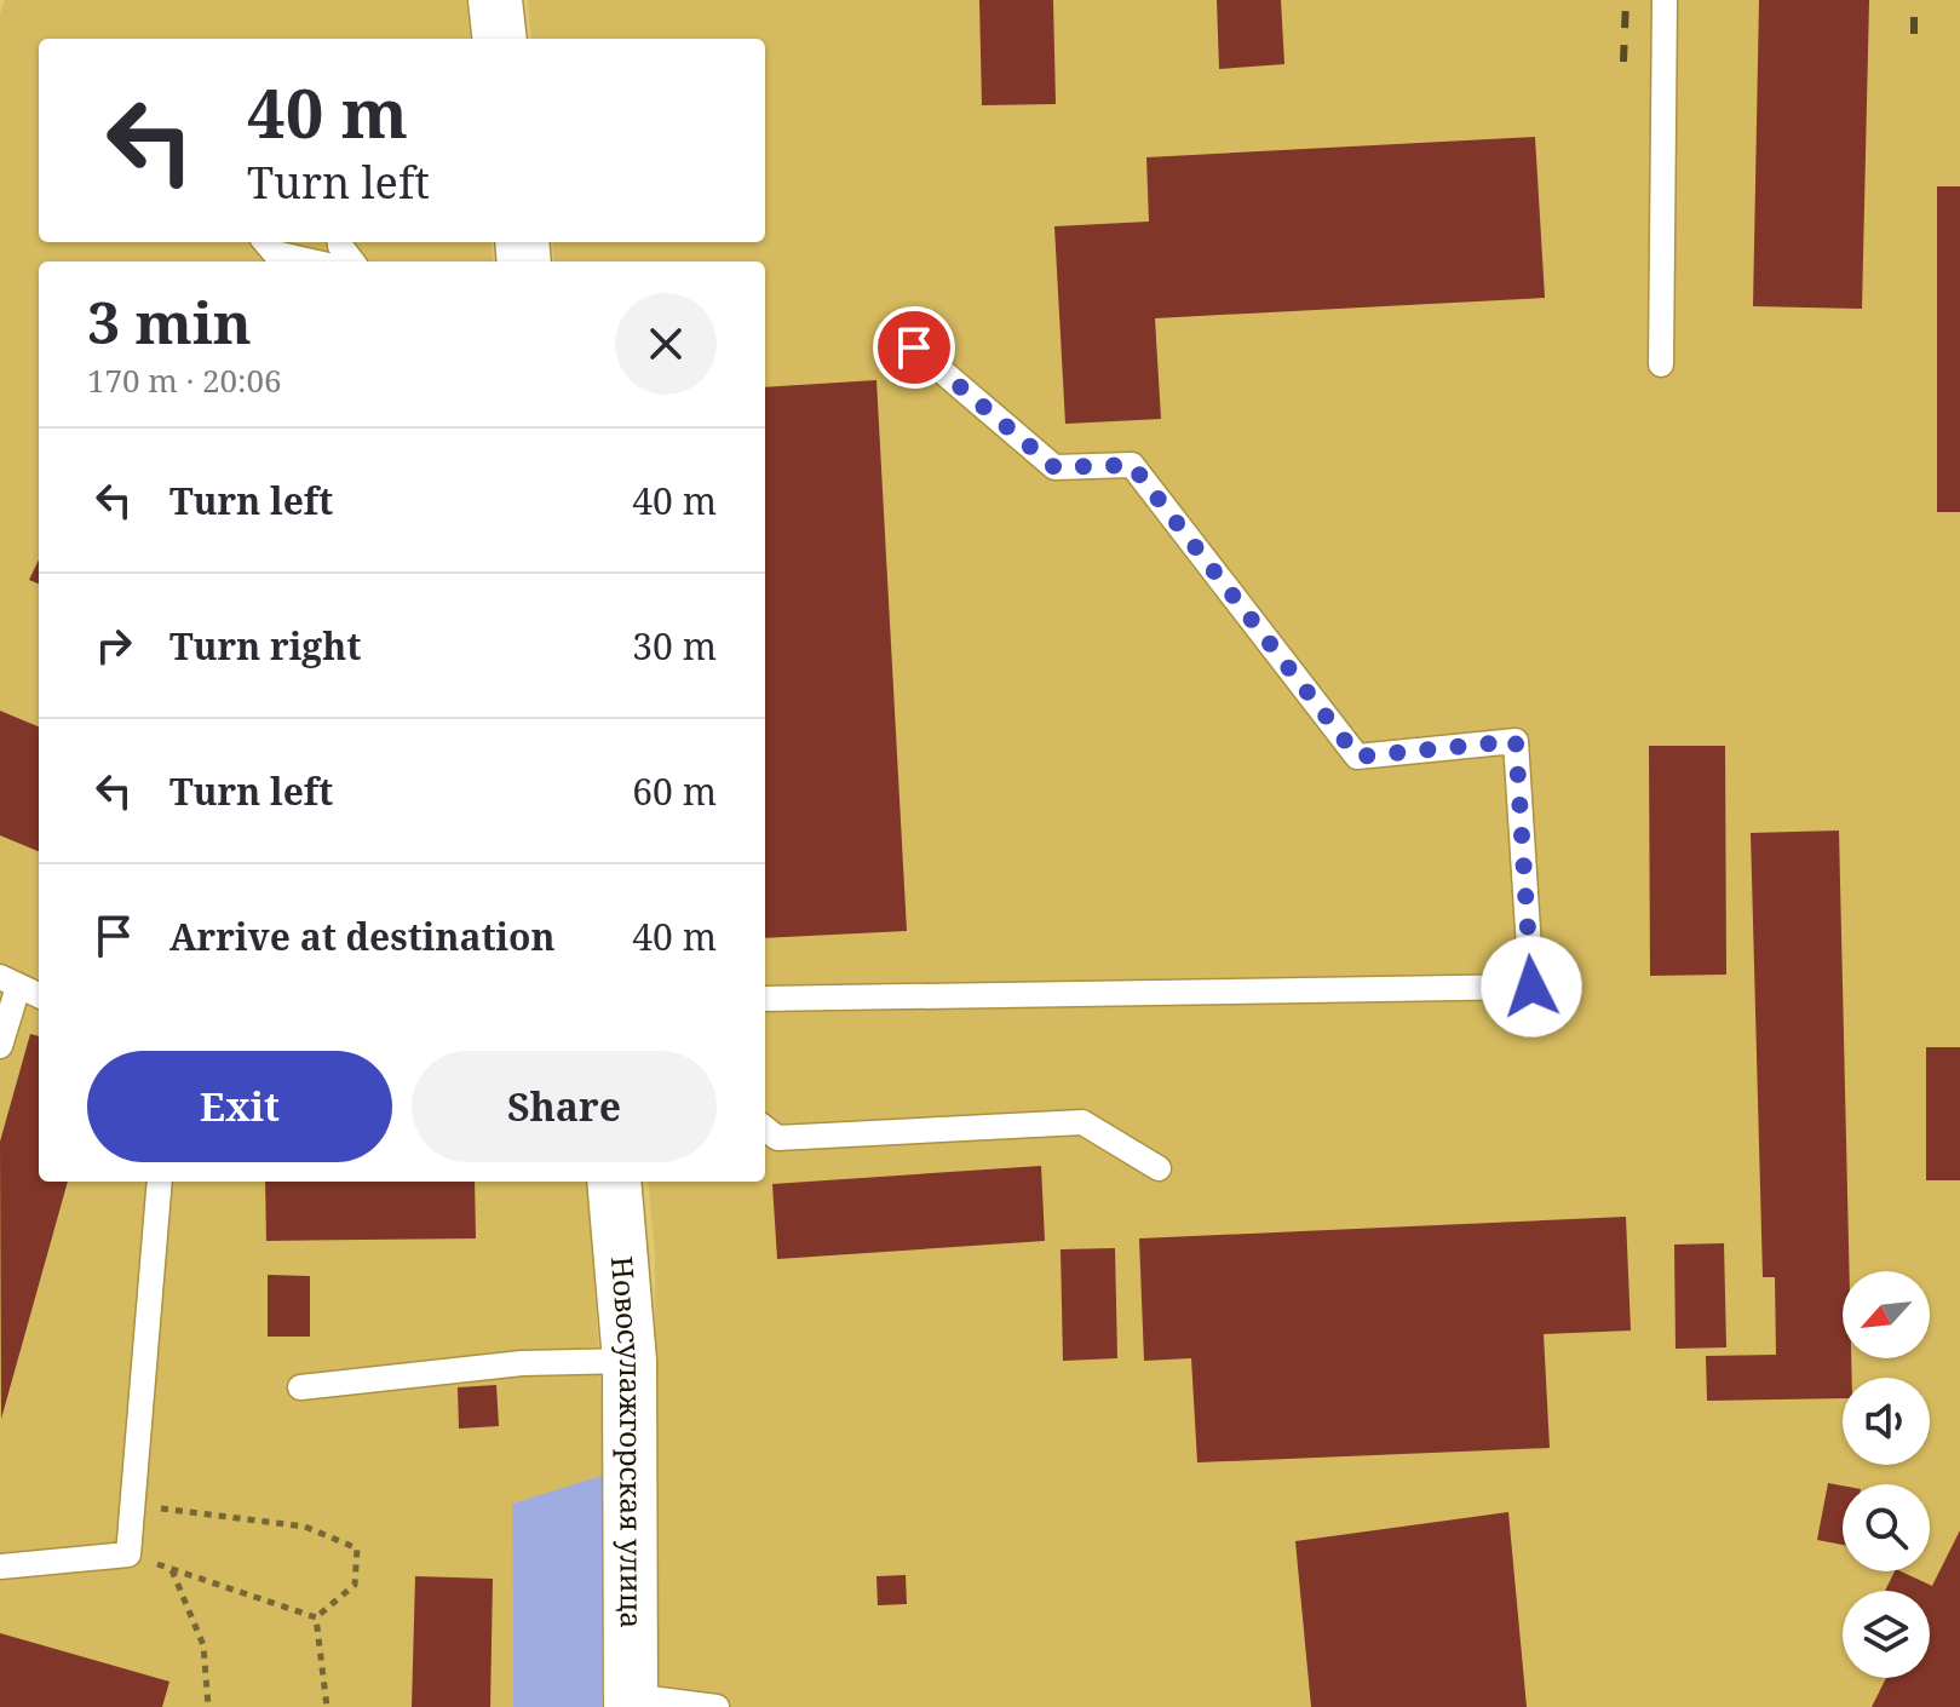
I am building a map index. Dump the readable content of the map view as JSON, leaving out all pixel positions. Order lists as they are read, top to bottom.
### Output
{
  "streets": {
    "main road": ["Новосулажгорская улица"]
  },
  "north": "bottom left",
  "page": {
    "turn": ["40 m", "Turn left"],
    "heading": ["3 min", "170 m · 20:06"],
    "list": [
      {
        "name": "Turn left",
        "value": "40 m"
      },
      {
        "name": "Turn right",
        "value": "30 m"
      },
      {
        "name": "Turn left",
        "value": "60 m"
      },
      {
        "name": "Arrive at destination",
        "value": "40 m"
      }
    ],
    "buttons": ["Exit", "Share"]
  }
}
